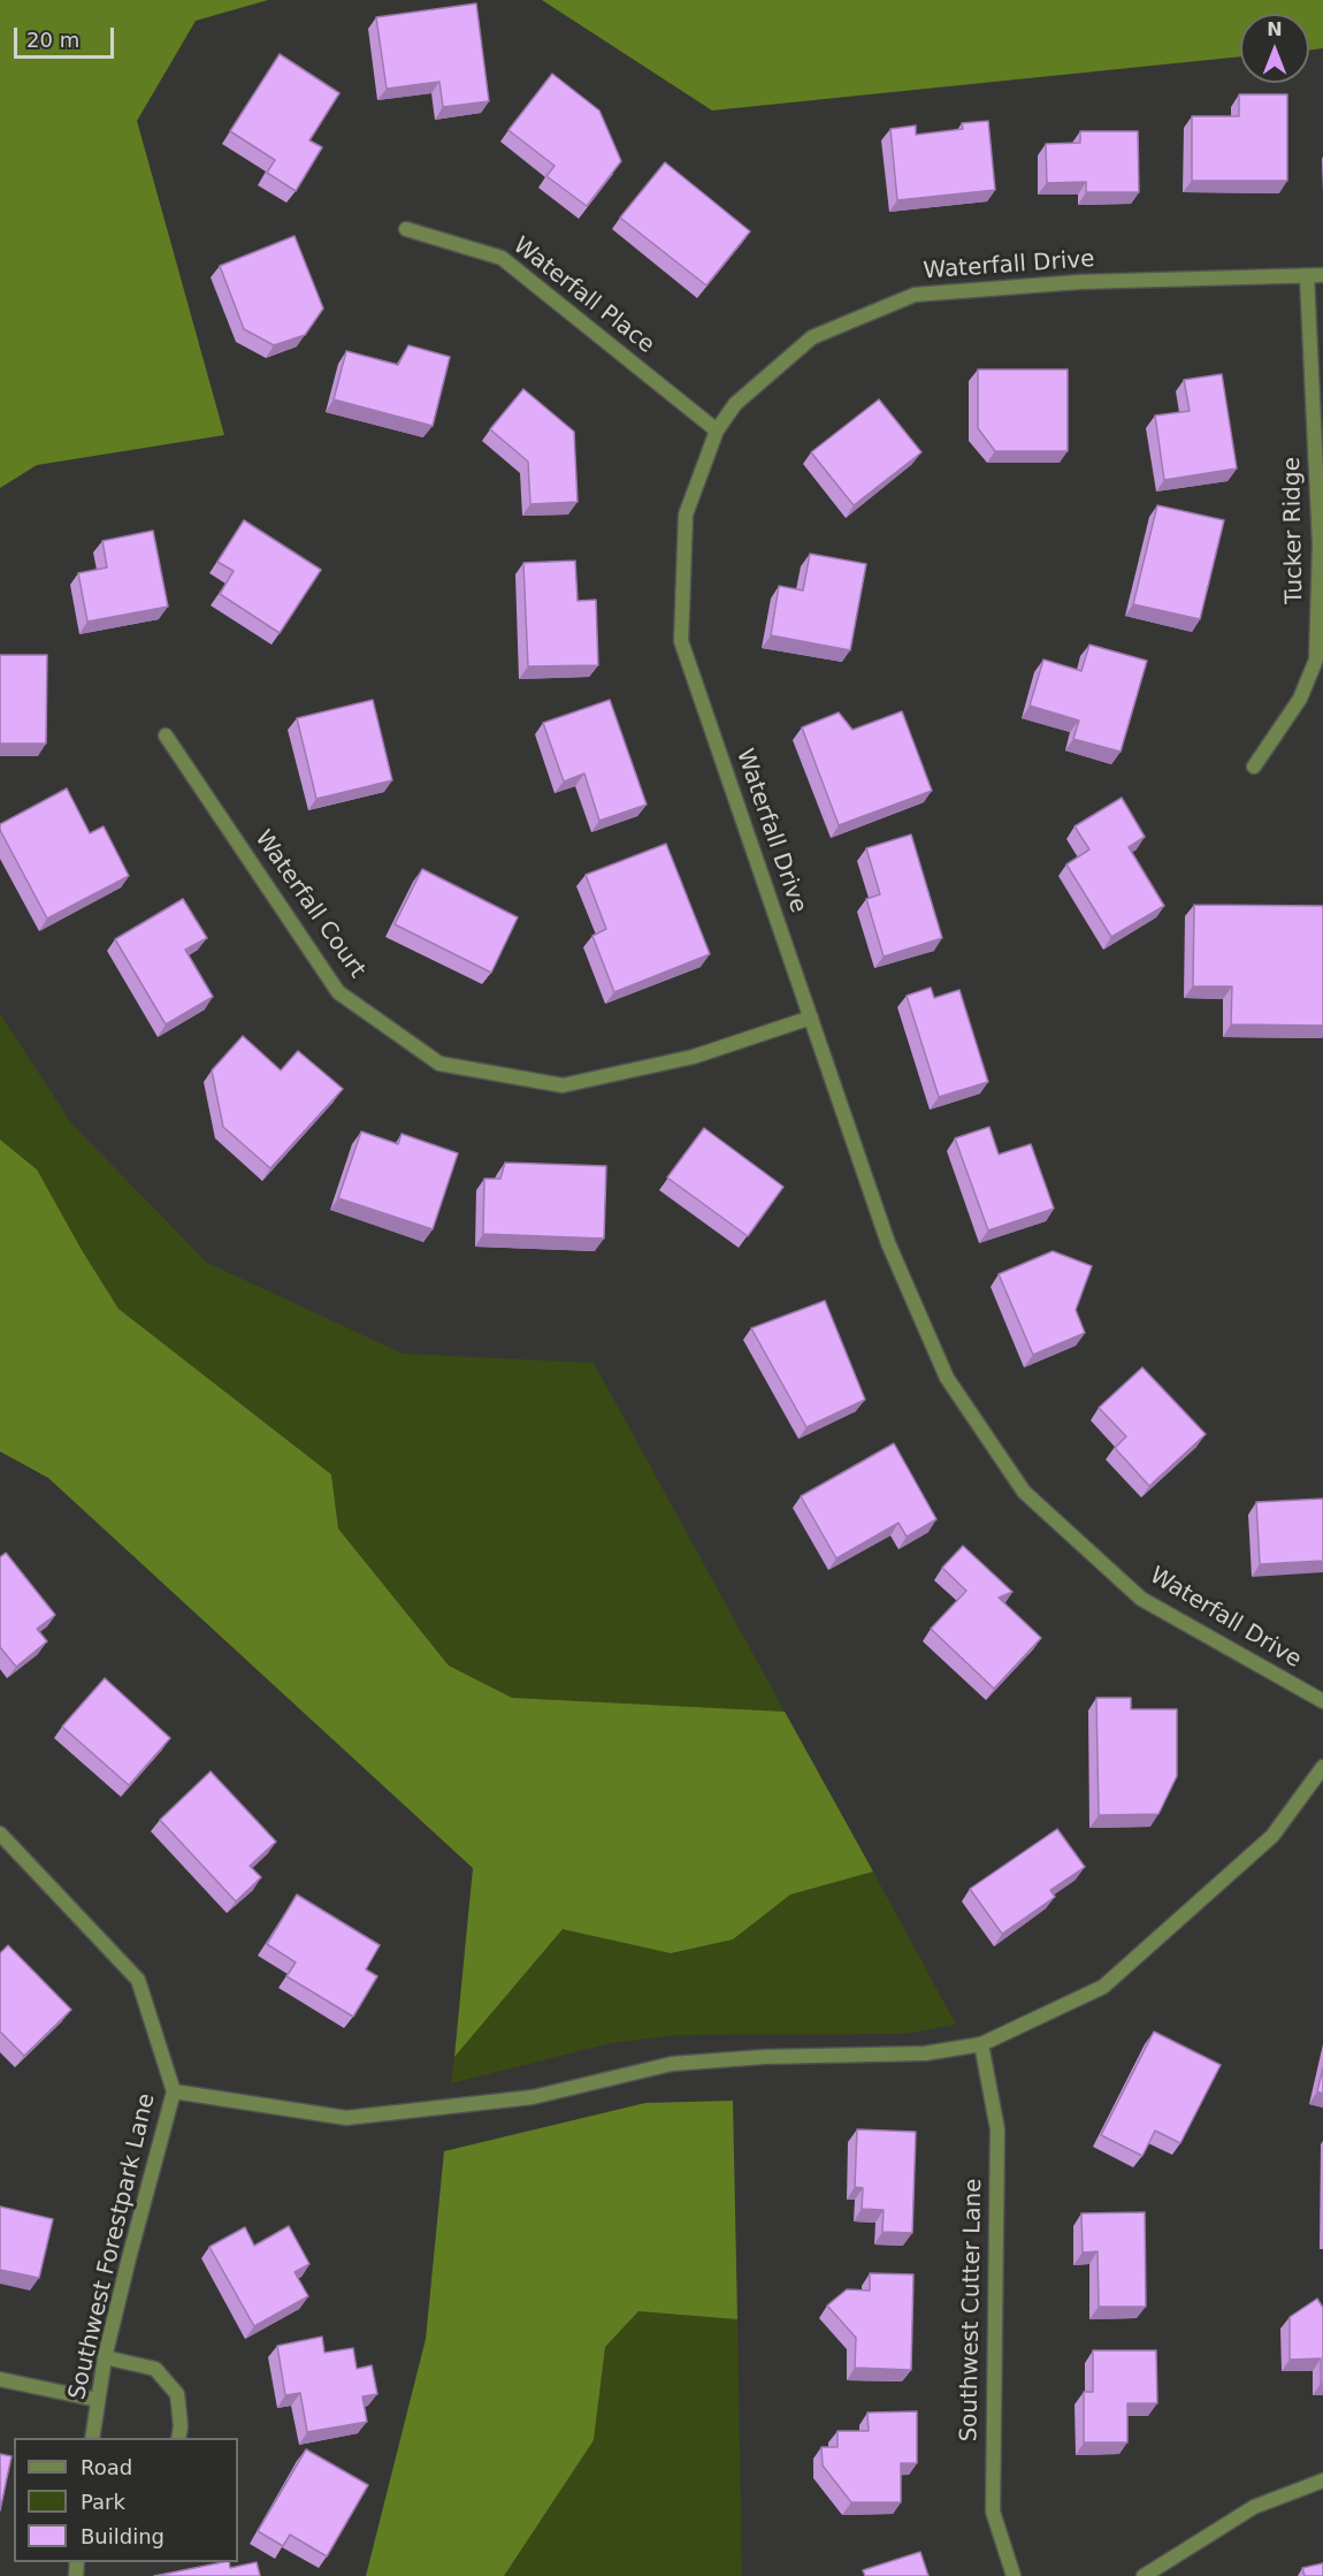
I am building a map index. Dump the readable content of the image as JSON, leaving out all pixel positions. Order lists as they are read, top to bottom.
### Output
{
  "streets": {
    "street": [
      "Waterfall Drive",
      "Waterfall Place",
      "Tucker Ridge",
      "Waterfall Court",
      "Southwest Forestpark Lane",
      "Southwest Cutter Lane"
    ]
  },
  "crossings": [
    ["Waterfall Drive", "Waterfall Place"],
    ["Waterfall Drive", "Tucker Ridge"],
    ["Waterfall Drive", "Waterfall Court"]
  ],
  "legend": ["Road", "Park", "Building"],
  "scale_bar": "20 m",
  "north": "top"
}
